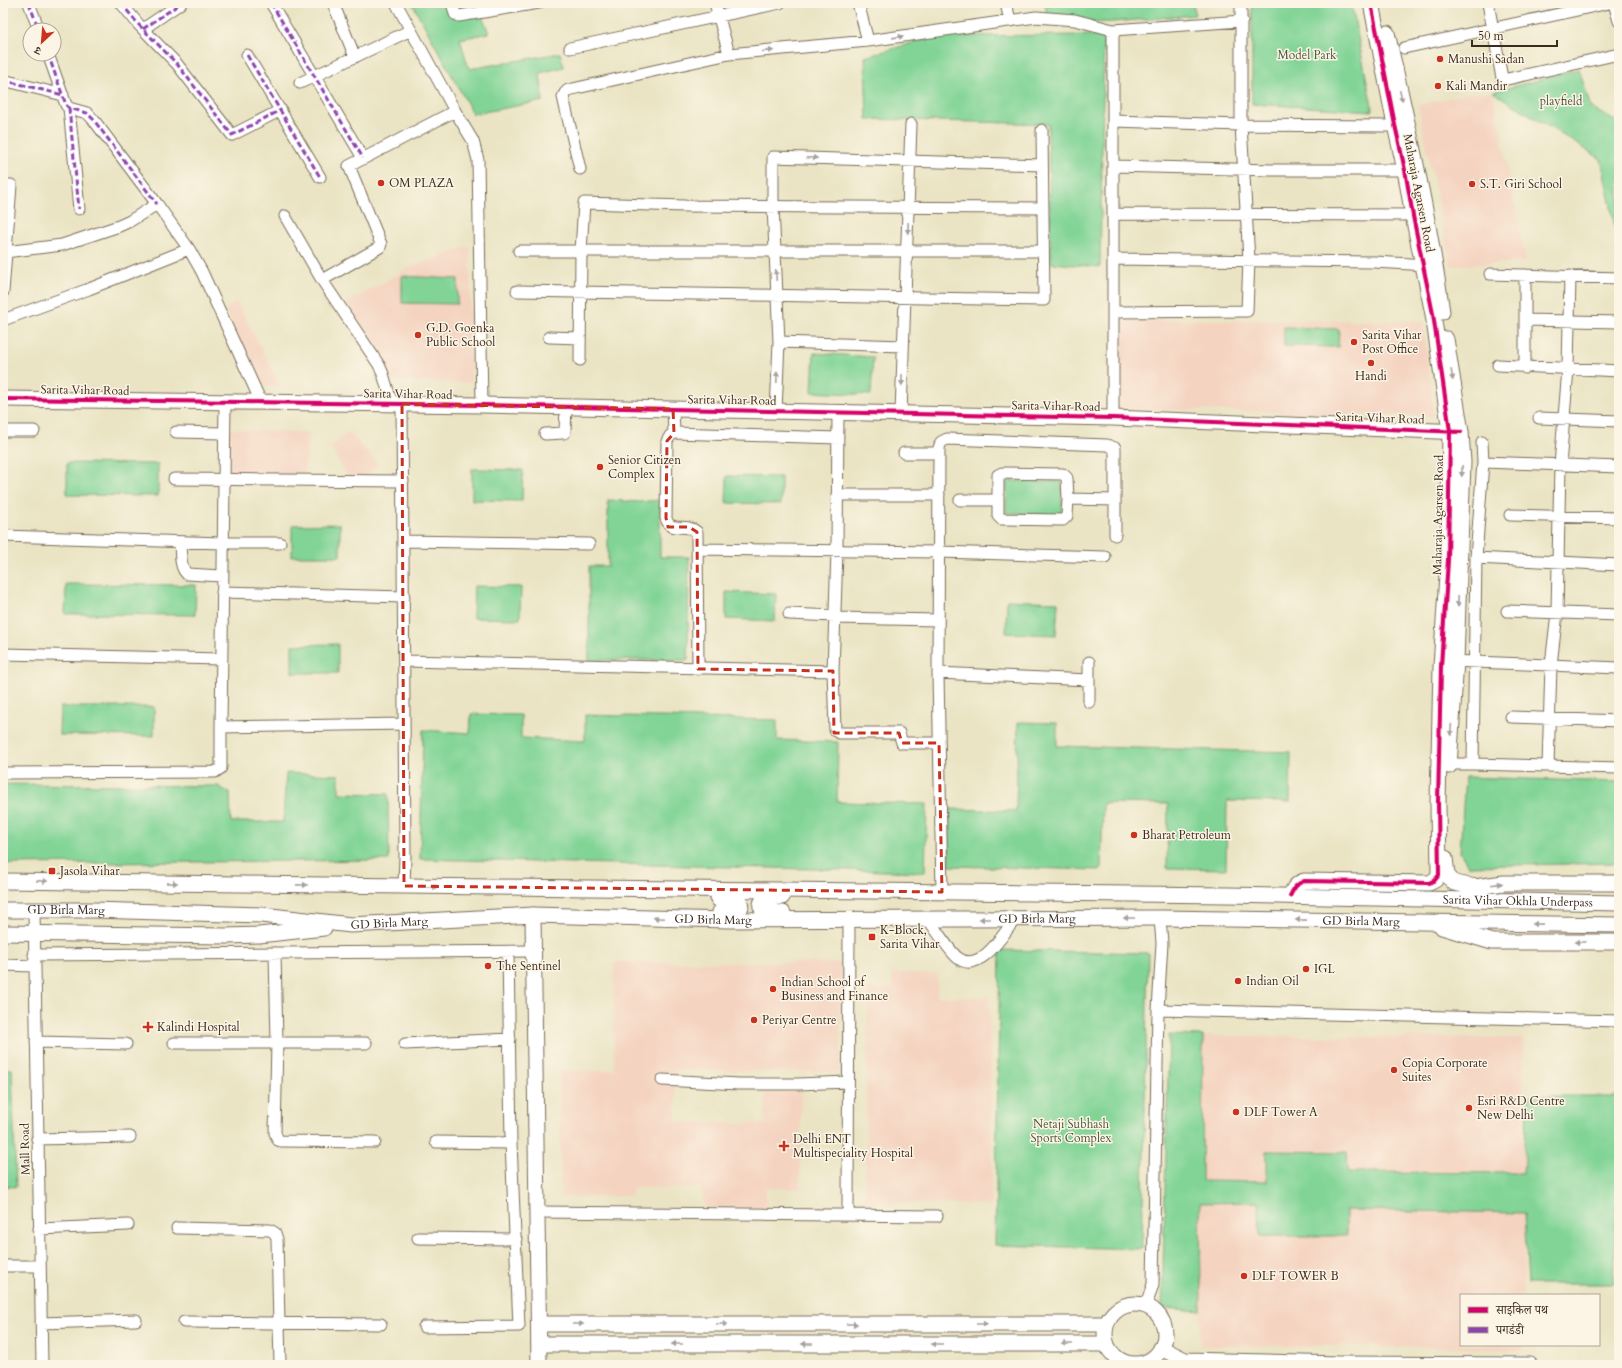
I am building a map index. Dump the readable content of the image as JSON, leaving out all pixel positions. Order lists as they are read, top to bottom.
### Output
{
  "streets": {
    "street": [
      "Maharaja Agarsen Road",
      "Sarita Vihar Road",
      "Sarita Vihar Okhla Underpass",
      "GD Birla Marg",
      "Mall Road"
    ]
  },
  "crossings": [
    ["Maharaja Agarsen Road", "Sarita Vihar Road"],
    ["Maharaja Agarsen Road", "GD Birla Marg"],
    ["Sarita Vihar Okhla Underpass", "GD Birla Marg"],
    ["GD Birla Marg", "Mall Road"]
  ],
  "parks": ["Model Park", "playfield", "Netaji Subhash Sports Complex"],
  "places": {
    "other": [
      "Manushi Sadan",
      "Kali Mandir",
      "OM PLAZA",
      "S.T. Giri School",
      "G.D. Goenka Public School",
      "Sarita Vihar Post Office",
      "Handi",
      "Senior Citizen Complex",
      "Bharat Petroleum",
      "The Sentinel",
      "IGL",
      "Indian Oil",
      "Indian School of Business and Finance",
      "Periyar Centre",
      "Copia Corporate Suites",
      "Esri R&D Centre New Delhi",
      "DLF Tower A",
      "DLF TOWER B"
    ],
    "transit": ["Jasola Vihar", "K-Block, Sarita Vihar"],
    "health": ["Kalindi Hospital", "Delhi ENT Multispeciality Hospital"]
  },
  "legend": ["साइकिल पथ", "पगडंडी"],
  "scale_bar": "50 m",
  "north": "bottom left"
}
